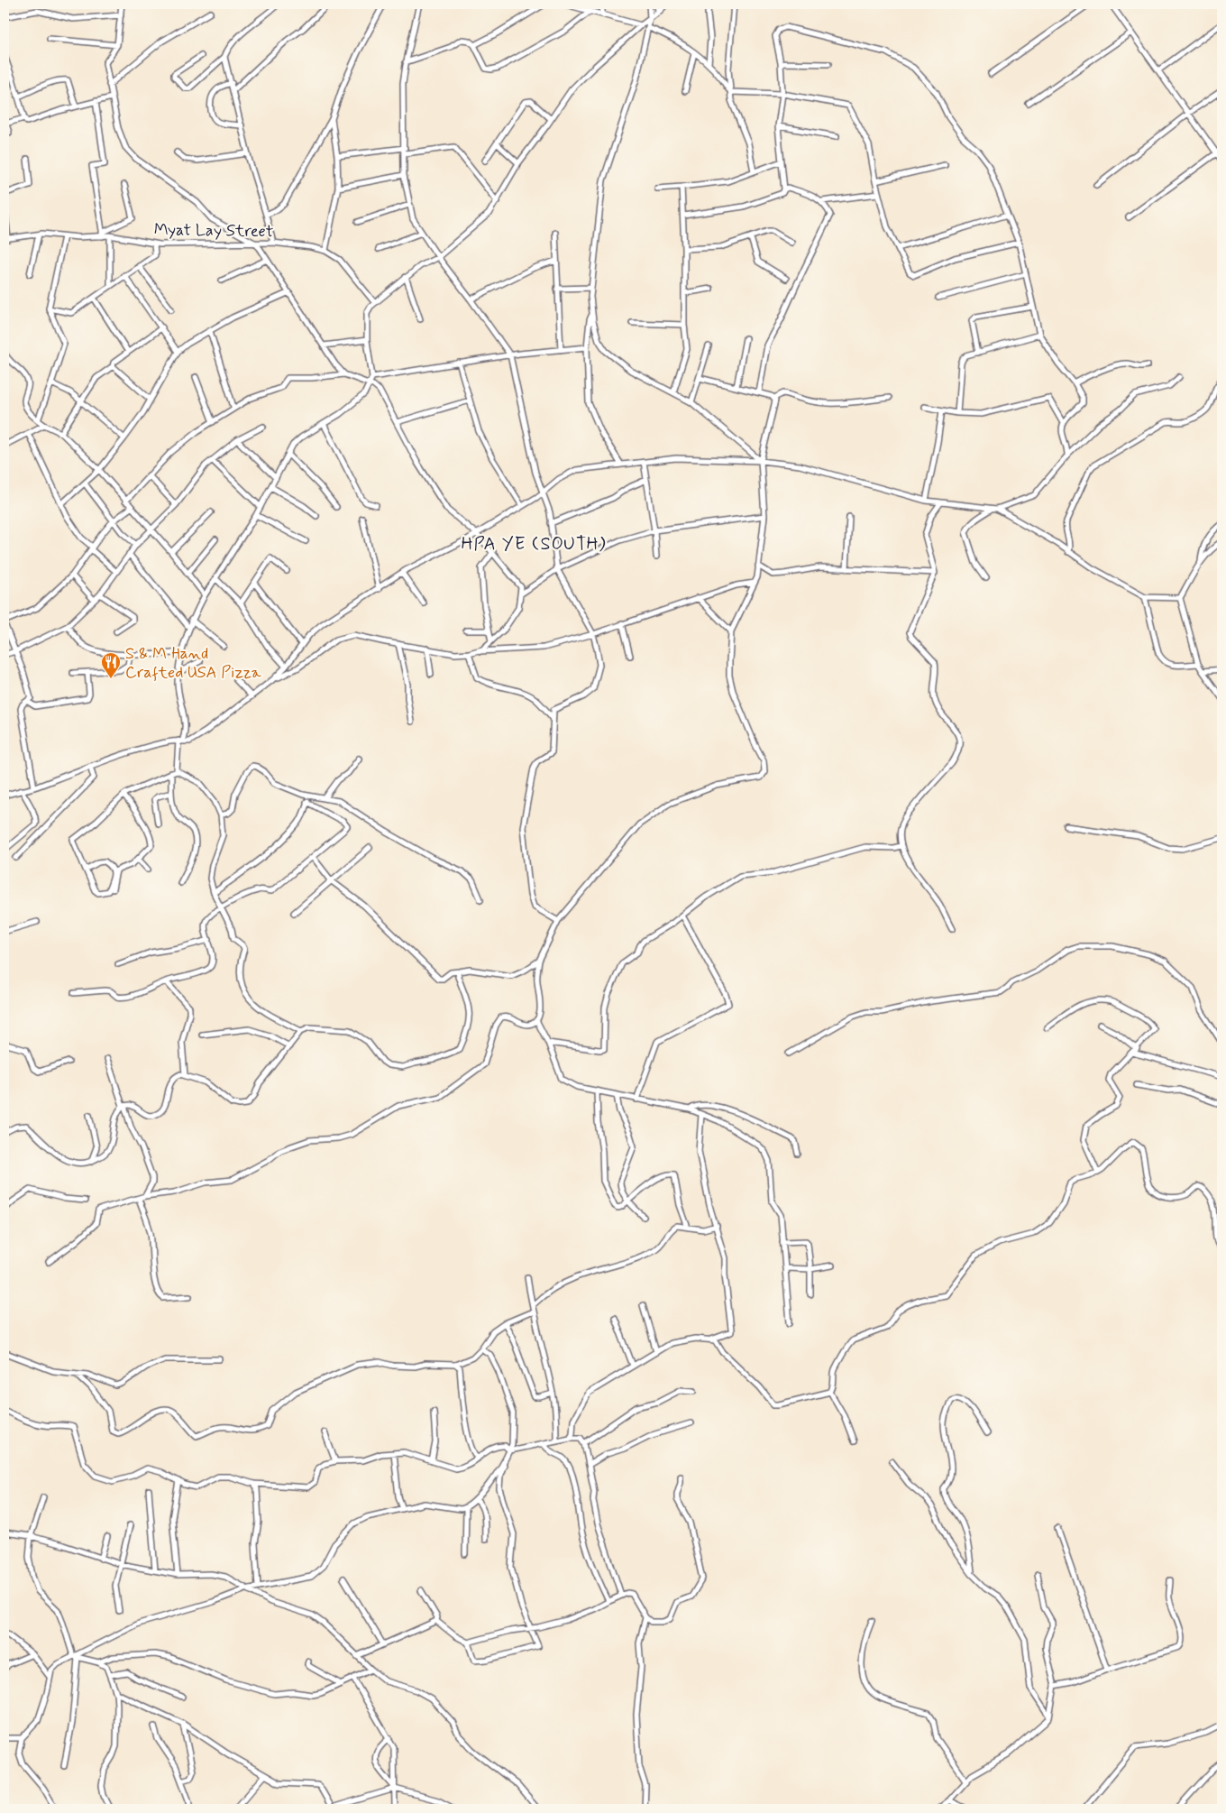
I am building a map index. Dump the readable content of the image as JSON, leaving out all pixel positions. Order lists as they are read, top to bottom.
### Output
{
  "streets": {
    "street": ["Myat Lay Street"]
  },
  "districts": ["HPA YE (SOUTH)"],
  "places": {
    "restaurant": ["S & M Hand Crafted USA Pizza"]
  }
}
